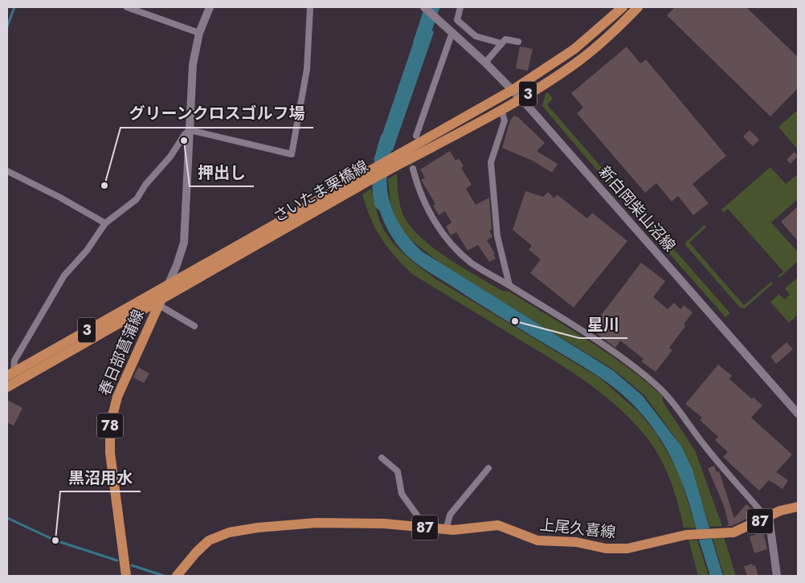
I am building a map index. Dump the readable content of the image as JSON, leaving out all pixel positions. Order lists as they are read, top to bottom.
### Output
{
  "streets": {
    "main road": [
      "3",
      "さいたま栗橋線",
      "春日部菖蒲線",
      "78",
      "87",
      "上尾久喜線"
    ],
    "street": ["新白岡柴山沼線"]
  },
  "crossings": [
    ["さいたま栗橋線", "新白岡柴山沼線"],
    ["さいたま栗橋線", "春日部菖蒲線"]
  ],
  "places": [
    "押出し",
    "グリーンクロスゴルフ場",
    "星川",
    "黒沼用水"
  ]
}
